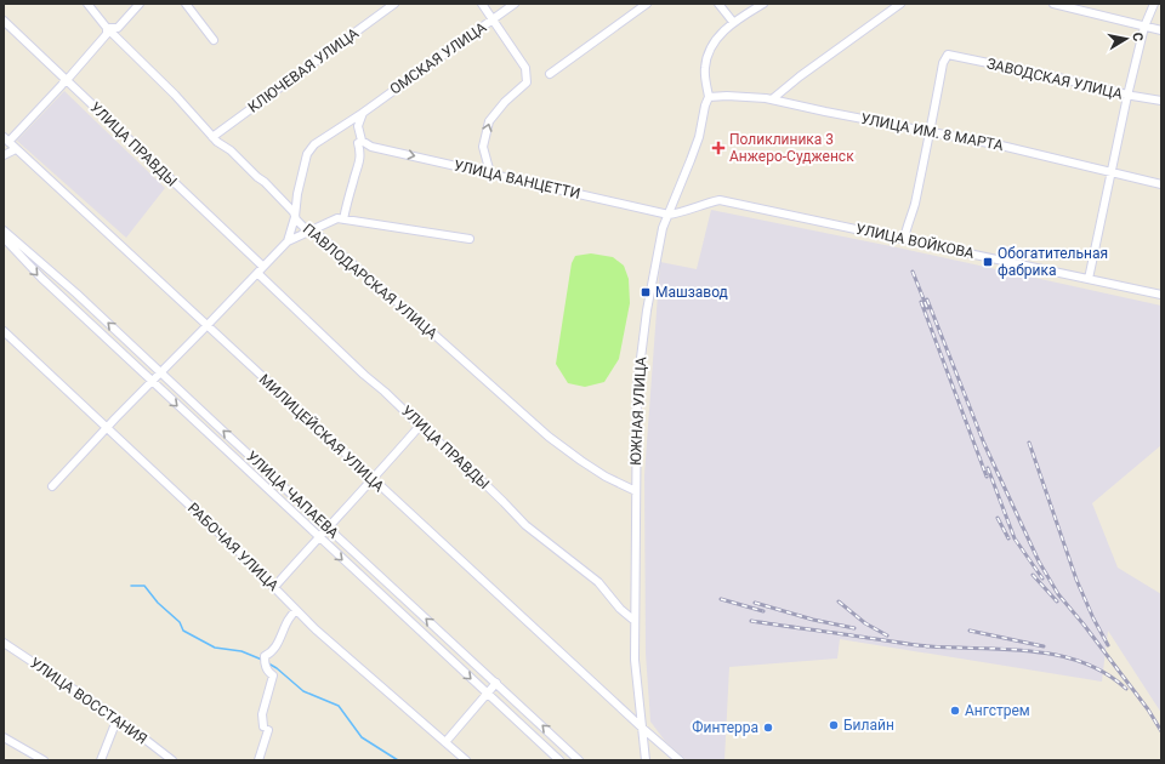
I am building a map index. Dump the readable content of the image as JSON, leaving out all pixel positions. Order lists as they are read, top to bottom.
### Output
{
  "streets": {
    "street": [
      "ОМСКАЯ УЛИЦА",
      "КЛЮЧЕВАЯ УЛИЦА",
      "ЗАВОДСКАЯ УЛИЦА",
      "УЛИЦА ИМ. 8 МАРТА",
      "УЛИЦА ПРАВДЫ",
      "УЛИЦА ВАНЦЕТТИ",
      "УЛИЦА ВОЙКОВА",
      "ПАВЛОДАРСКАЯ УЛИЦА",
      "ЮЖНАЯ УЛИЦА",
      "МИЛИЦЕЙСКАЯ УЛИЦА",
      "УЛИЦА ЧАПАЕВА",
      "РАБОЧАЯ УЛИЦА",
      "УЛИЦА ВОССТАНИЯ"
    ]
  },
  "crossings": [
    ["ОМСКАЯ УЛИЦА", "ПАВЛОДАРСКАЯ УЛИЦА"],
    ["КЛЮЧЕВАЯ УЛИЦА", "ПАВЛОДАРСКАЯ УЛИЦА"],
    ["ЗАВОДСКАЯ УЛИЦА", "УЛИЦА ИМ. 8 МАРТА"],
    ["УЛИЦА ИМ. 8 МАРТА", "ЮЖНАЯ УЛИЦА"],
    ["УЛИЦА ПРАВДЫ", "ЮЖНАЯ УЛИЦА"],
    ["УЛИЦА ВАНЦЕТТИ", "УЛИЦА ВОЙКОВА"],
    ["УЛИЦА ВАНЦЕТТИ", "ЮЖНАЯ УЛИЦА"],
    ["УЛИЦА ВОЙКОВА", "ЮЖНАЯ УЛИЦА"],
    ["ПАВЛОДАРСКАЯ УЛИЦА", "ЮЖНАЯ УЛИЦА"],
    ["ЮЖНАЯ УЛИЦА", "МИЛИЦЕЙСКАЯ УЛИЦА"]
  ],
  "one_way": ["УЛИЦА ВАНЦЕТТИ"],
  "places": {
    "health": ["Поликлиника 3 Анжеро-Судженск"],
    "transit": ["Обогатительная фабрика", "Машзавод"],
    "other": ["Ангстрем", "Билайн", "Финтерра"]
  },
  "north": "right"
}
